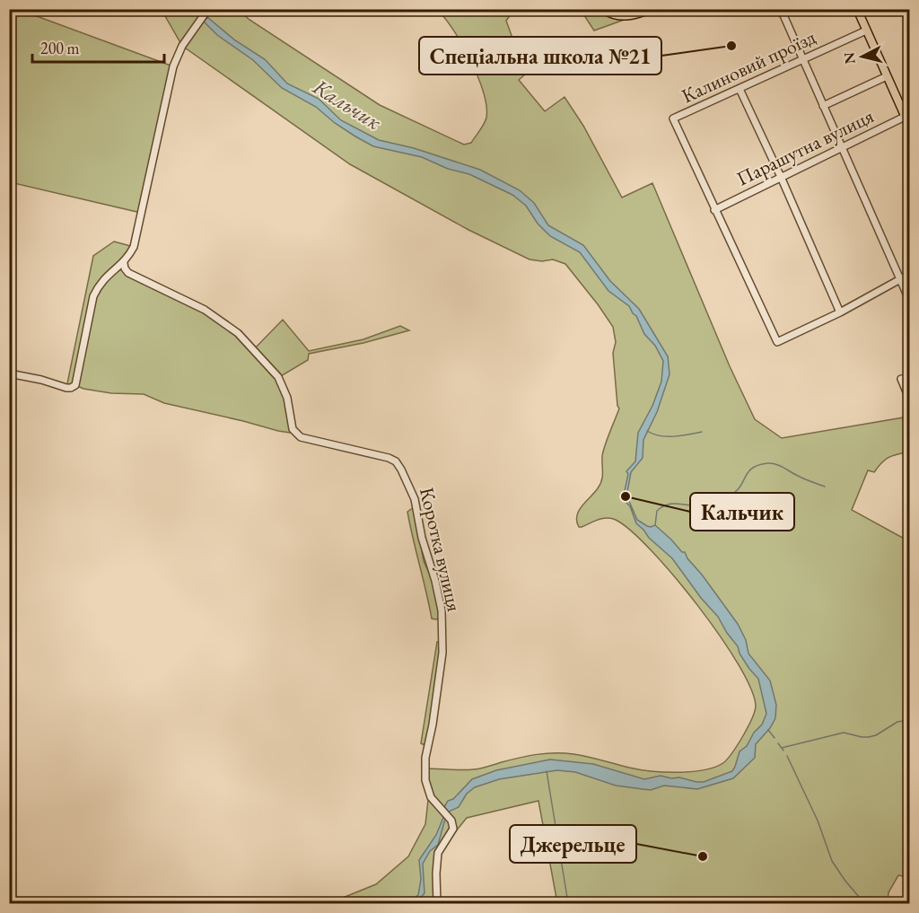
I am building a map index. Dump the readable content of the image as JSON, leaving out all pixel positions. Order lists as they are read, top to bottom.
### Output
{
  "streets": {
    "street": ["Калиновий проїзд", "Парашутна вулиця", "Коротка вулиця"]
  },
  "crossings": [
    ["Калиновий проїзд", "Парашутна вулиця"]
  ],
  "water": ["Кальчик"],
  "places": ["Спеціальна школа №21", "Кальчик", "Джерельце"],
  "scale_bar": "200 m",
  "north": "left"
}
